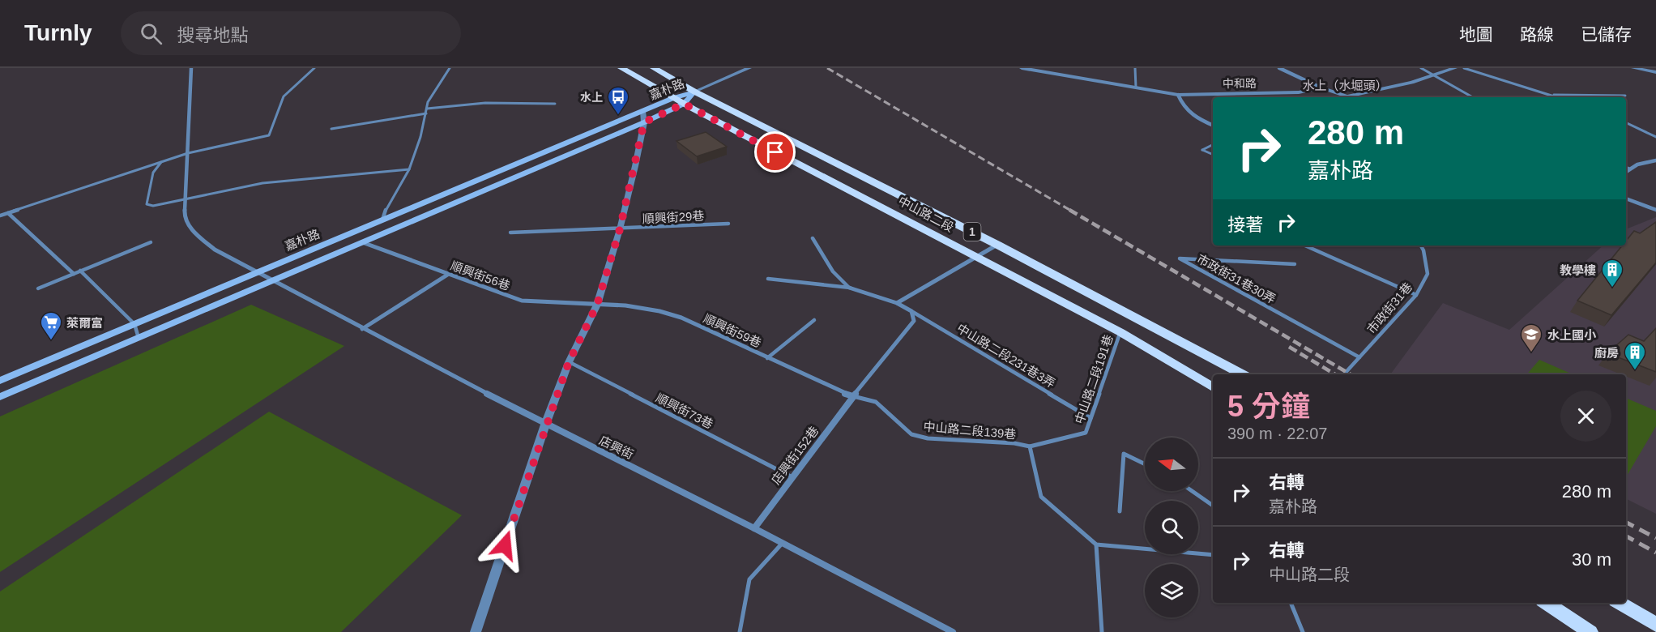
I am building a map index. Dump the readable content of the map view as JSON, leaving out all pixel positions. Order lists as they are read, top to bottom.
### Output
{
  "streets": {
    "main road": ["嘉朴路", "中山路二段", "1"],
    "street": [
      "中和路",
      "順興街56巷",
      "順興街59巷",
      "店興街",
      "店興街152巷"
    ],
    "lane": [
      "順興街29巷",
      "市政街31巷30弄",
      "市政街31巷",
      "中山路二段231巷3弄",
      "中山路二段191巷",
      "順興街73巷",
      "中山路二段139巷"
    ]
  },
  "crossings": [
    ["嘉朴路", "中山路二段"],
    ["嘉朴路", "順興街56巷"],
    ["嘉朴路", "店興街"],
    ["中山路二段", "中山路二段191巷"],
    ["順興街56巷", "順興街59巷"],
    ["市政街31巷30弄", "市政街31巷"],
    ["順興街59巷", "中山路二段139巷"],
    ["順興街59巷", "店興街152巷"],
    ["中山路二段231巷3弄", "中山路二段191巷"],
    ["中山路二段231巷3弄", "店興街152巷"],
    ["中山路二段191巷", "中山路二段139巷"],
    ["順興街73巷", "店興街152巷"],
    ["中山路二段139巷", "店興街152巷"],
    ["店興街", "店興街152巷"]
  ],
  "districts": ["水上（水堀頭）"],
  "places": {
    "bus stop": ["水上"],
    "building": ["教學樓", "廚房"],
    "supermarket": ["萊爾富"],
    "school or university": ["水上國小"]
  },
  "north": "left",
  "page": {
    "header": "Turnly",
    "search": "搜尋地點",
    "nav": ["地圖", "路線", "已儲存"],
    "turn": ["280 m", "嘉朴路"],
    "then": "接著",
    "heading": ["5 分鐘", "390 m · 22:07"],
    "list": [
      {
        "name": "右轉",
        "note": "嘉朴路",
        "value": "280 m"
      },
      {
        "name": "右轉",
        "note": "中山路二段",
        "value": "30 m"
      }
    ]
  }
}
